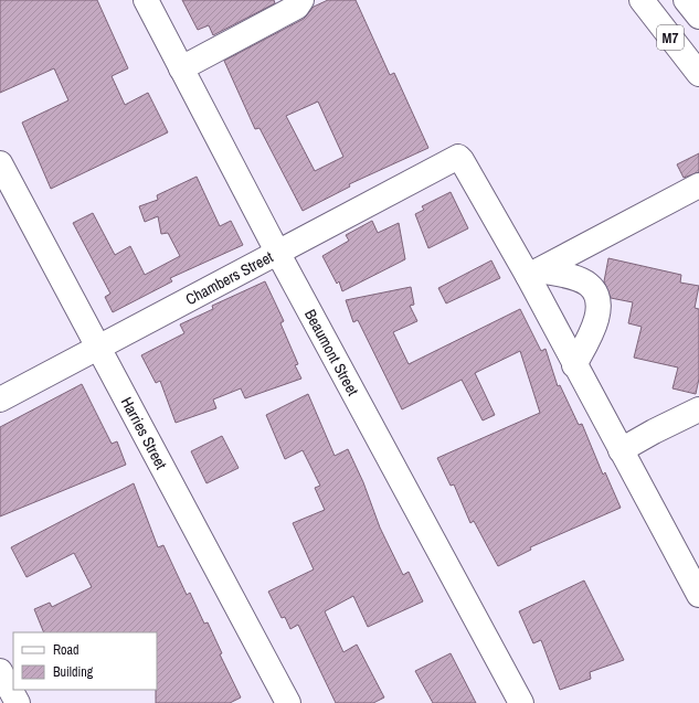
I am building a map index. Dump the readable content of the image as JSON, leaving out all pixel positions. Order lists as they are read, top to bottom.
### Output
{
  "streets": {
    "street": [
      "M7",
      "Chambers Street",
      "Beaumont Street",
      "Harries Street"
    ]
  },
  "crossings": [
    ["Chambers Street", "Beaumont Street"],
    ["Chambers Street", "Harries Street"]
  ],
  "legend": ["Road", "Building"]
}
